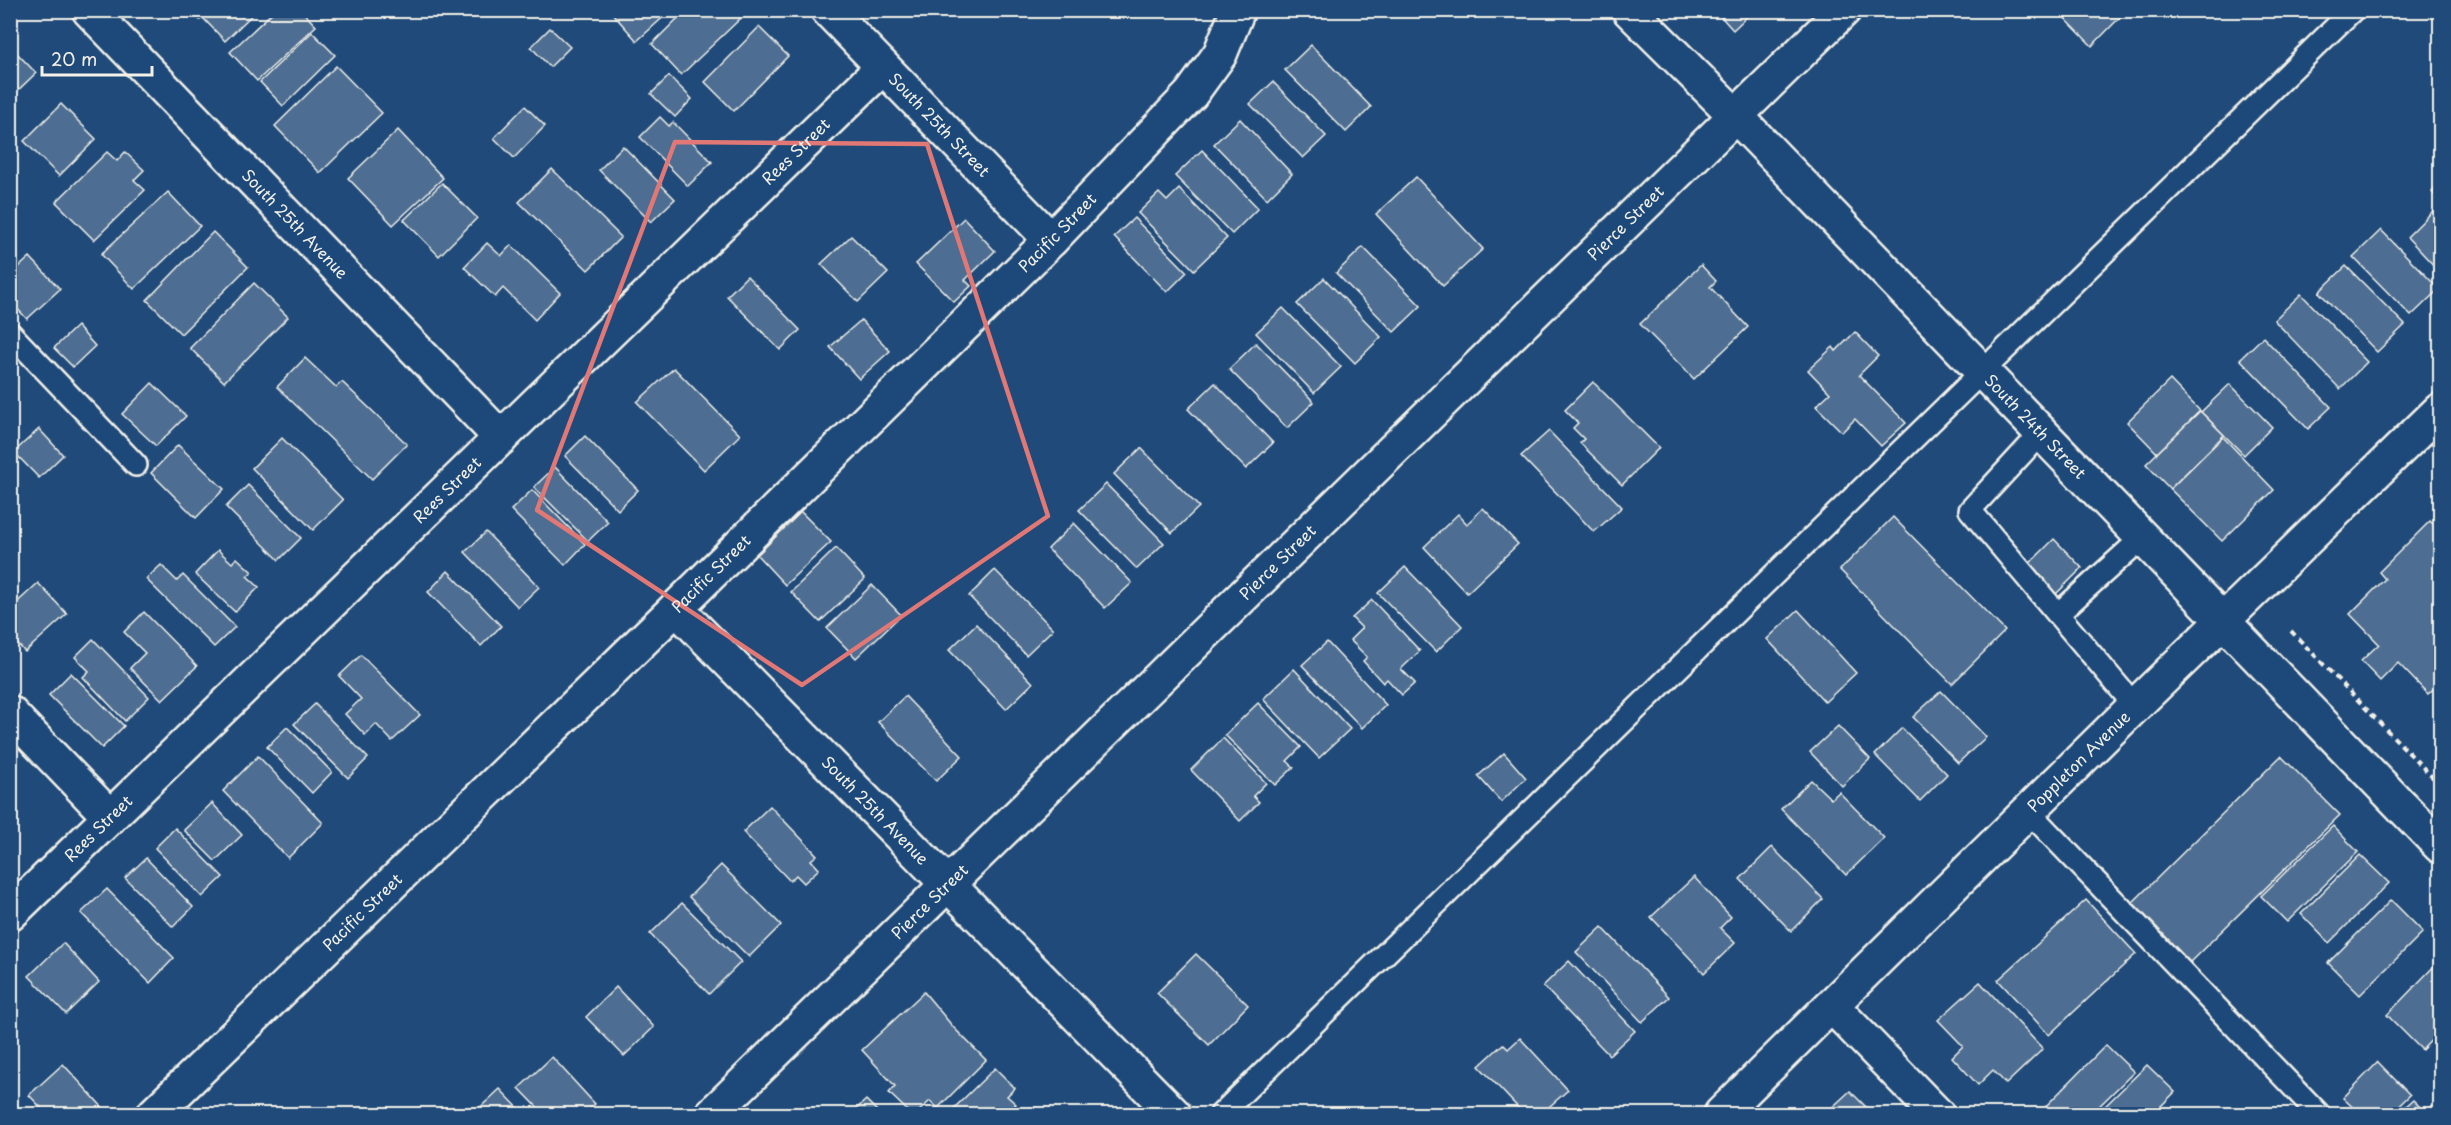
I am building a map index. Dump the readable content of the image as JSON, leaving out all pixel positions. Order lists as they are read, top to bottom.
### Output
{
  "streets": {
    "street": [
      "South 25th Street",
      "Rees Street",
      "Pierce Street",
      "South 25th Avenue",
      "Pacific Street",
      "South 24th Street",
      "Poppleton Avenue"
    ]
  },
  "crossings": [
    ["South 25th Street", "Rees Street"],
    ["South 25th Street", "Pacific Street"],
    ["Rees Street", "South 25th Avenue"],
    ["Pierce Street", "South 25th Avenue"],
    ["Pierce Street", "South 24th Street"],
    ["South 25th Avenue", "Pacific Street"],
    ["South 24th Street", "Poppleton Avenue"]
  ],
  "scale_bar": "20 m"
}
